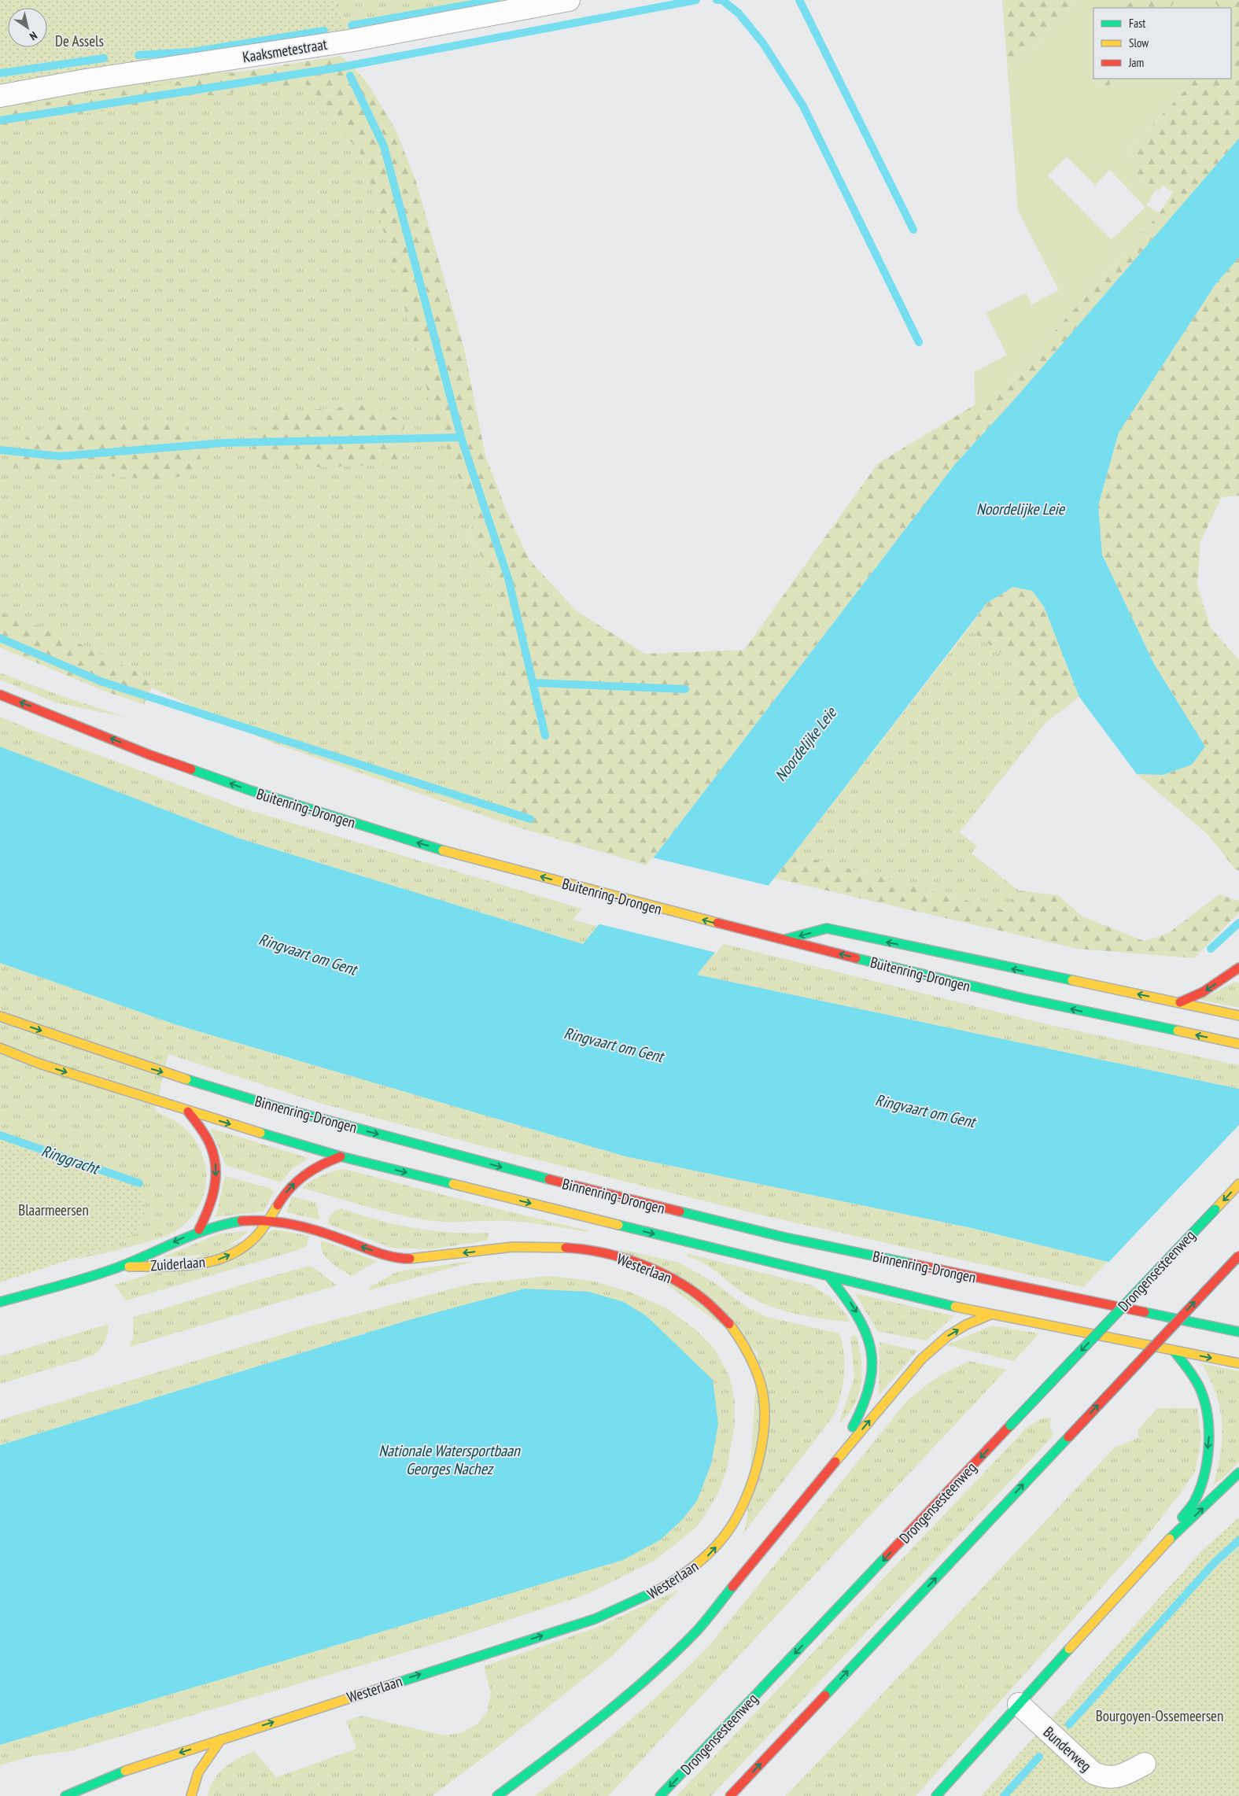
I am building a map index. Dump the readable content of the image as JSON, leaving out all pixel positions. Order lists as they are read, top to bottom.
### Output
{
  "streets": {
    "main road": [
      "Buitenring-Drongen",
      "Binnenring-Drongen",
      "Zuiderlaan",
      "Westerlaan",
      "Drongensesteenweg"
    ],
    "street": ["Kaaksmetestraat", "Bunderweg"]
  },
  "crossings": [
    ["Zuiderlaan", "Westerlaan"]
  ],
  "water": [
    "Noordelijke Leie",
    "Ringvaart om Gent",
    "Ringgracht",
    "Nationale Watersportbaan Georges Nachez"
  ],
  "parks": ["De Assels", "Blaarmeersen", "Bourgoyen-Ossemeersen"],
  "legend": ["Fast", "Slow", "Jam"],
  "north": "bottom right"
}
